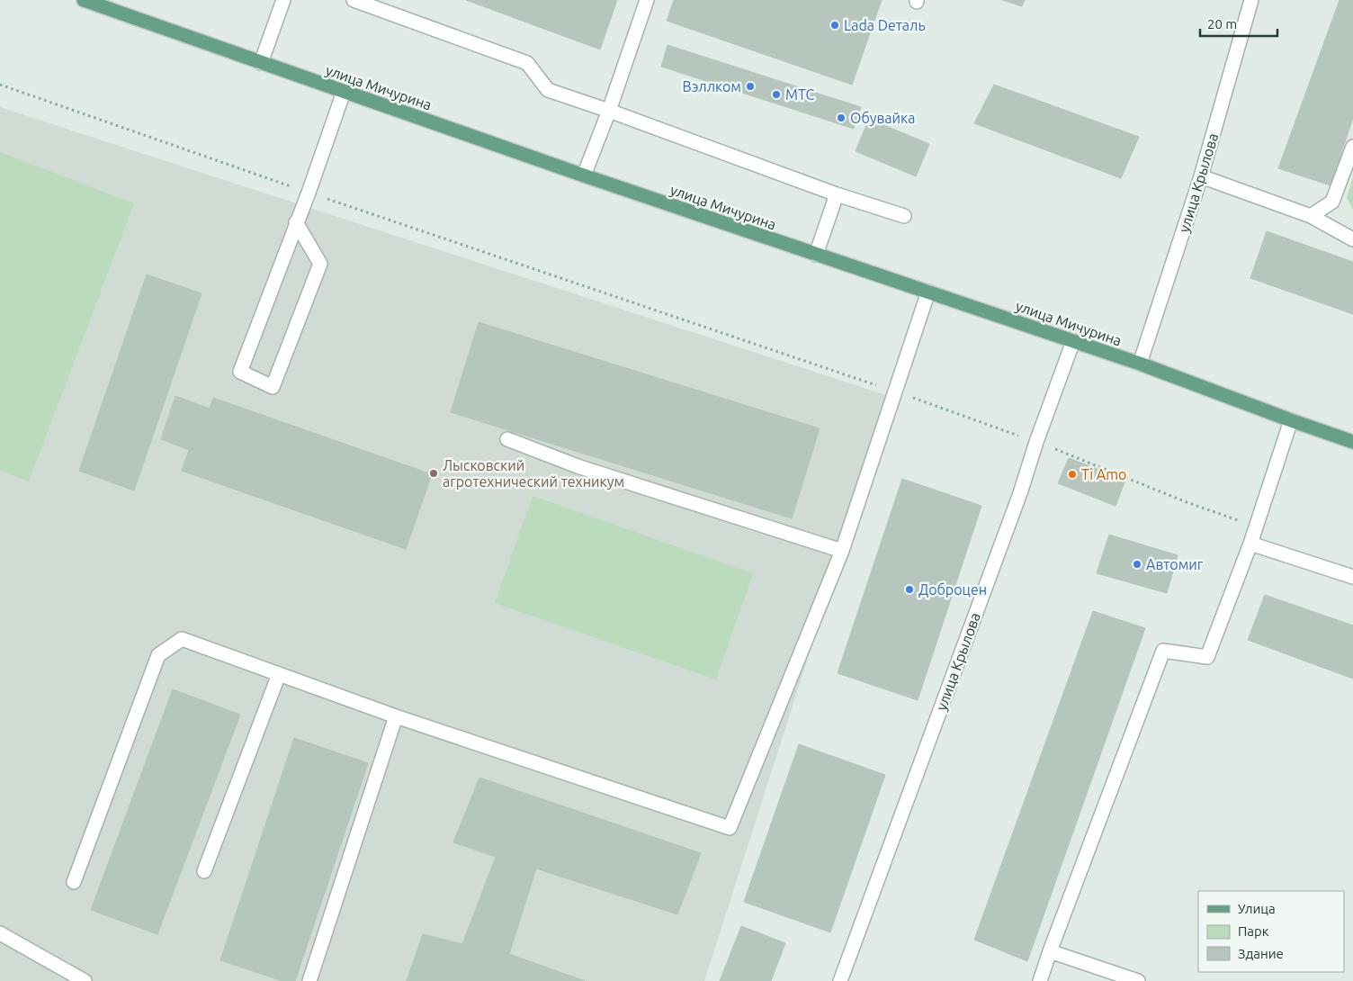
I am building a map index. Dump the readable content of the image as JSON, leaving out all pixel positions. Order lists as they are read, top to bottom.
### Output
{
  "streets": {
    "main road": ["улица Мичурина"],
    "street": ["улица Крылова"]
  },
  "crossings": [
    ["улица Мичурина", "улица Крылова"]
  ],
  "places": [
    "Lada Dеталь",
    "Вэллком",
    "МТС",
    "Обувайка",
    "Лысковский агротехнический техникум",
    "Ti Amo",
    "Автомиг",
    "Доброцен"
  ],
  "legend": ["Улица", "Парк", "Здание"],
  "scale_bar": "20 m"
}
